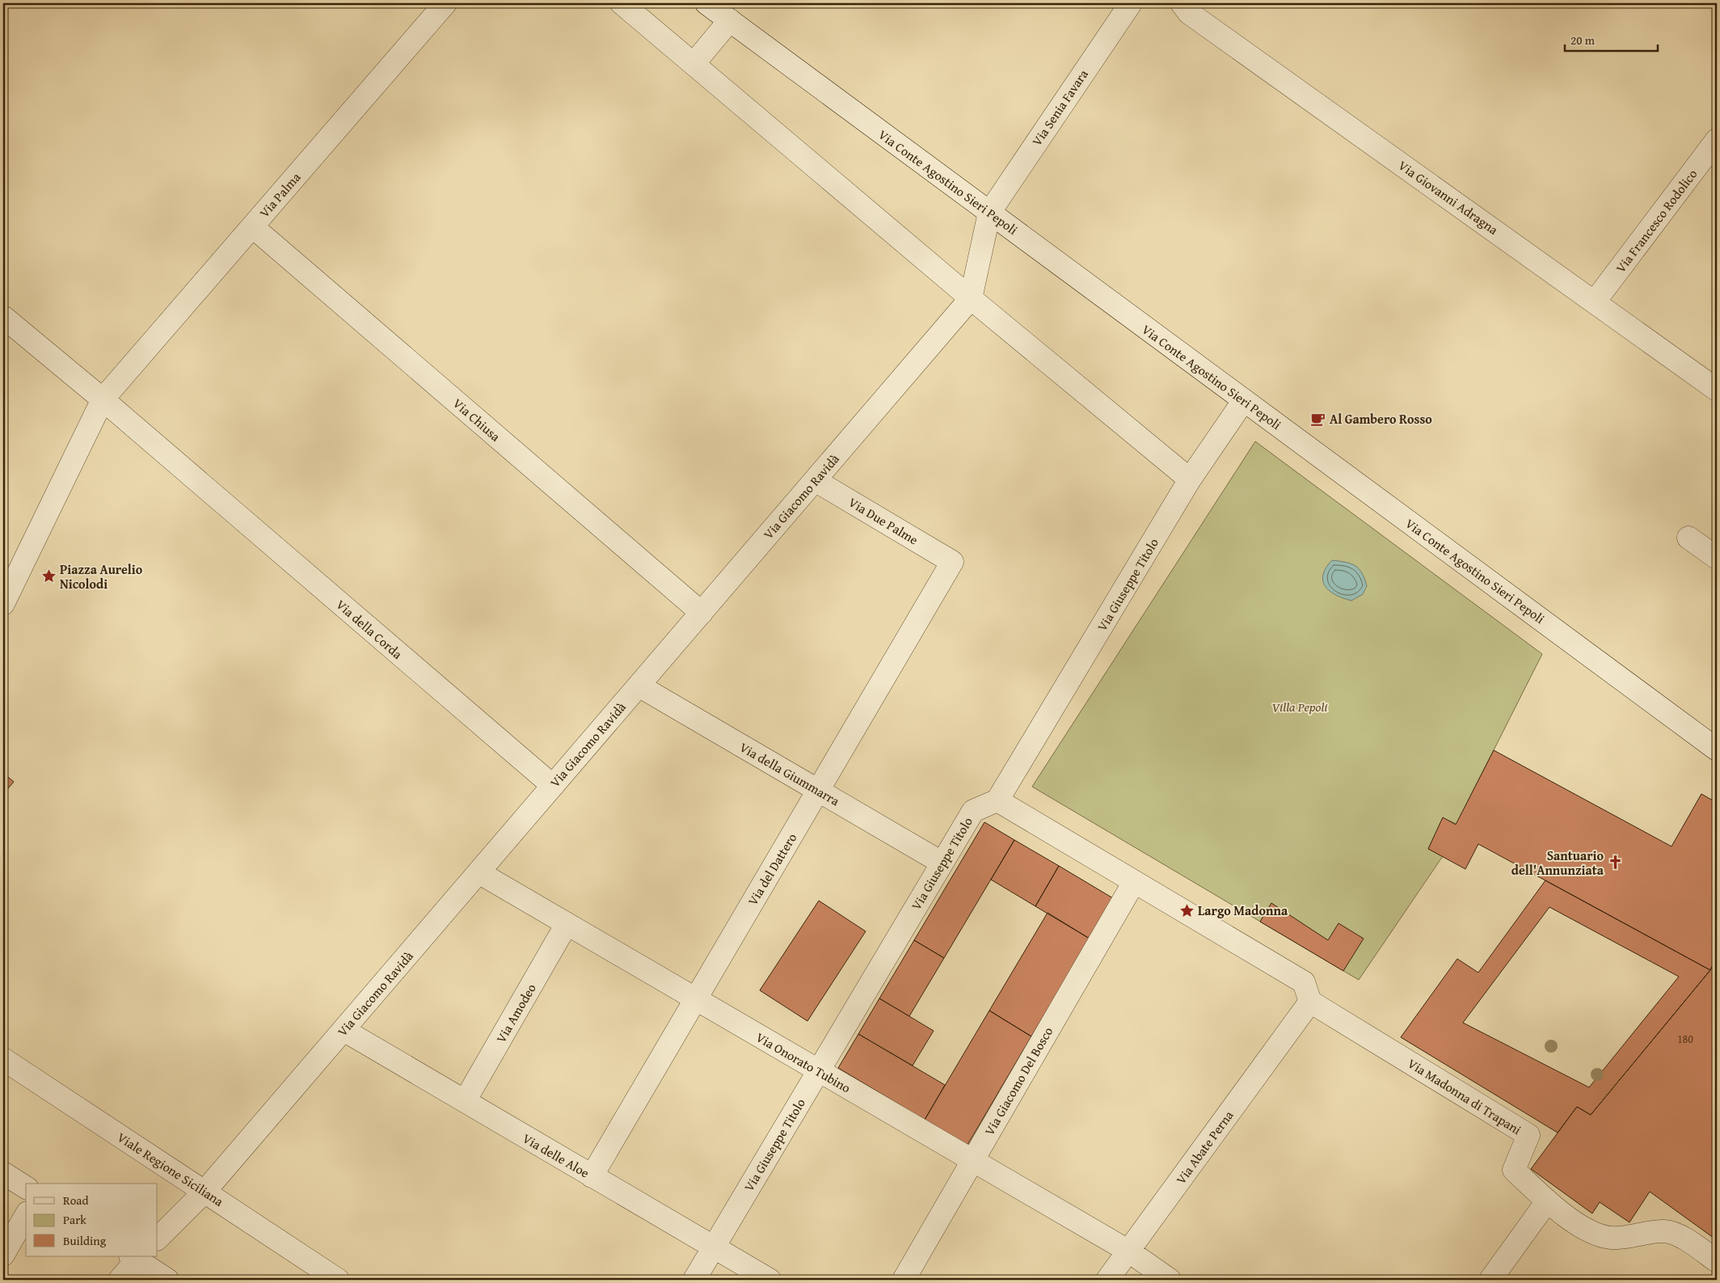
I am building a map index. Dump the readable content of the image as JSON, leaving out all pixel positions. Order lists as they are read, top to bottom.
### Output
{
  "streets": {
    "street": [
      "Via Senia Favara",
      "Via Conte Agostino Sieri Pepoli",
      "Via Palma",
      "Via Giovanni Adragna",
      "Via Francesco Rodolico",
      "Via Chiusa",
      "Via Giacomo Ravidà",
      "Via Due Palme",
      "Via Giuseppe Titolo",
      "Via della Corda",
      "Via della Giummarra",
      "Via del Dattero",
      "Via Amodeo",
      "Via Onorato Tubino",
      "Via Giacomo Del Bosco",
      "Via Madonna di Trapani",
      "Via Abate Perna",
      "Via delle Aloe",
      "Viale Regione Siciliana"
    ]
  },
  "crossings": [
    ["Via Senia Favara", "Via Conte Agostino Sieri Pepoli"],
    ["Via Conte Agostino Sieri Pepoli", "Via Giuseppe Titolo"],
    ["Via Palma", "Via Chiusa"],
    ["Via Palma", "Via della Corda"],
    ["Via Giovanni Adragna", "Via Francesco Rodolico"],
    ["Via Chiusa", "Via Giacomo Ravidà"],
    ["Via Giacomo Ravidà", "Via Due Palme"],
    ["Via Giacomo Ravidà", "Via della Corda"],
    ["Via Giacomo Ravidà", "Via della Giummarra"],
    ["Via Giacomo Ravidà", "Via Onorato Tubino"],
    ["Via Giacomo Ravidà", "Via delle Aloe"],
    ["Via Giacomo Ravidà", "Viale Regione Siciliana"],
    ["Via Due Palme", "Via del Dattero"],
    ["Via Giuseppe Titolo", "Via della Giummarra"],
    ["Via Giuseppe Titolo", "Via Onorato Tubino"],
    ["Via Giuseppe Titolo", "Via delle Aloe"],
    ["Via della Giummarra", "Via del Dattero"],
    ["Via del Dattero", "Via Onorato Tubino"],
    ["Via del Dattero", "Via delle Aloe"],
    ["Via Amodeo", "Via Onorato Tubino"],
    ["Via Amodeo", "Via delle Aloe"],
    ["Via Onorato Tubino", "Via Giacomo Del Bosco"],
    ["Via Onorato Tubino", "Via Abate Perna"],
    ["Via Madonna di Trapani", "Via Abate Perna"]
  ],
  "parks": ["Villa Pepoli"],
  "places": {
    "cafe": ["Al Gambero Rosso"],
    "place": ["Piazza Aurelio Nicolodi", "Largo Madonna"],
    "church": ["Santuario dell'Annunziata"]
  },
  "house_numbers": ["180"],
  "legend": ["Road", "Park", "Building"],
  "scale_bar": "20 m"
}
